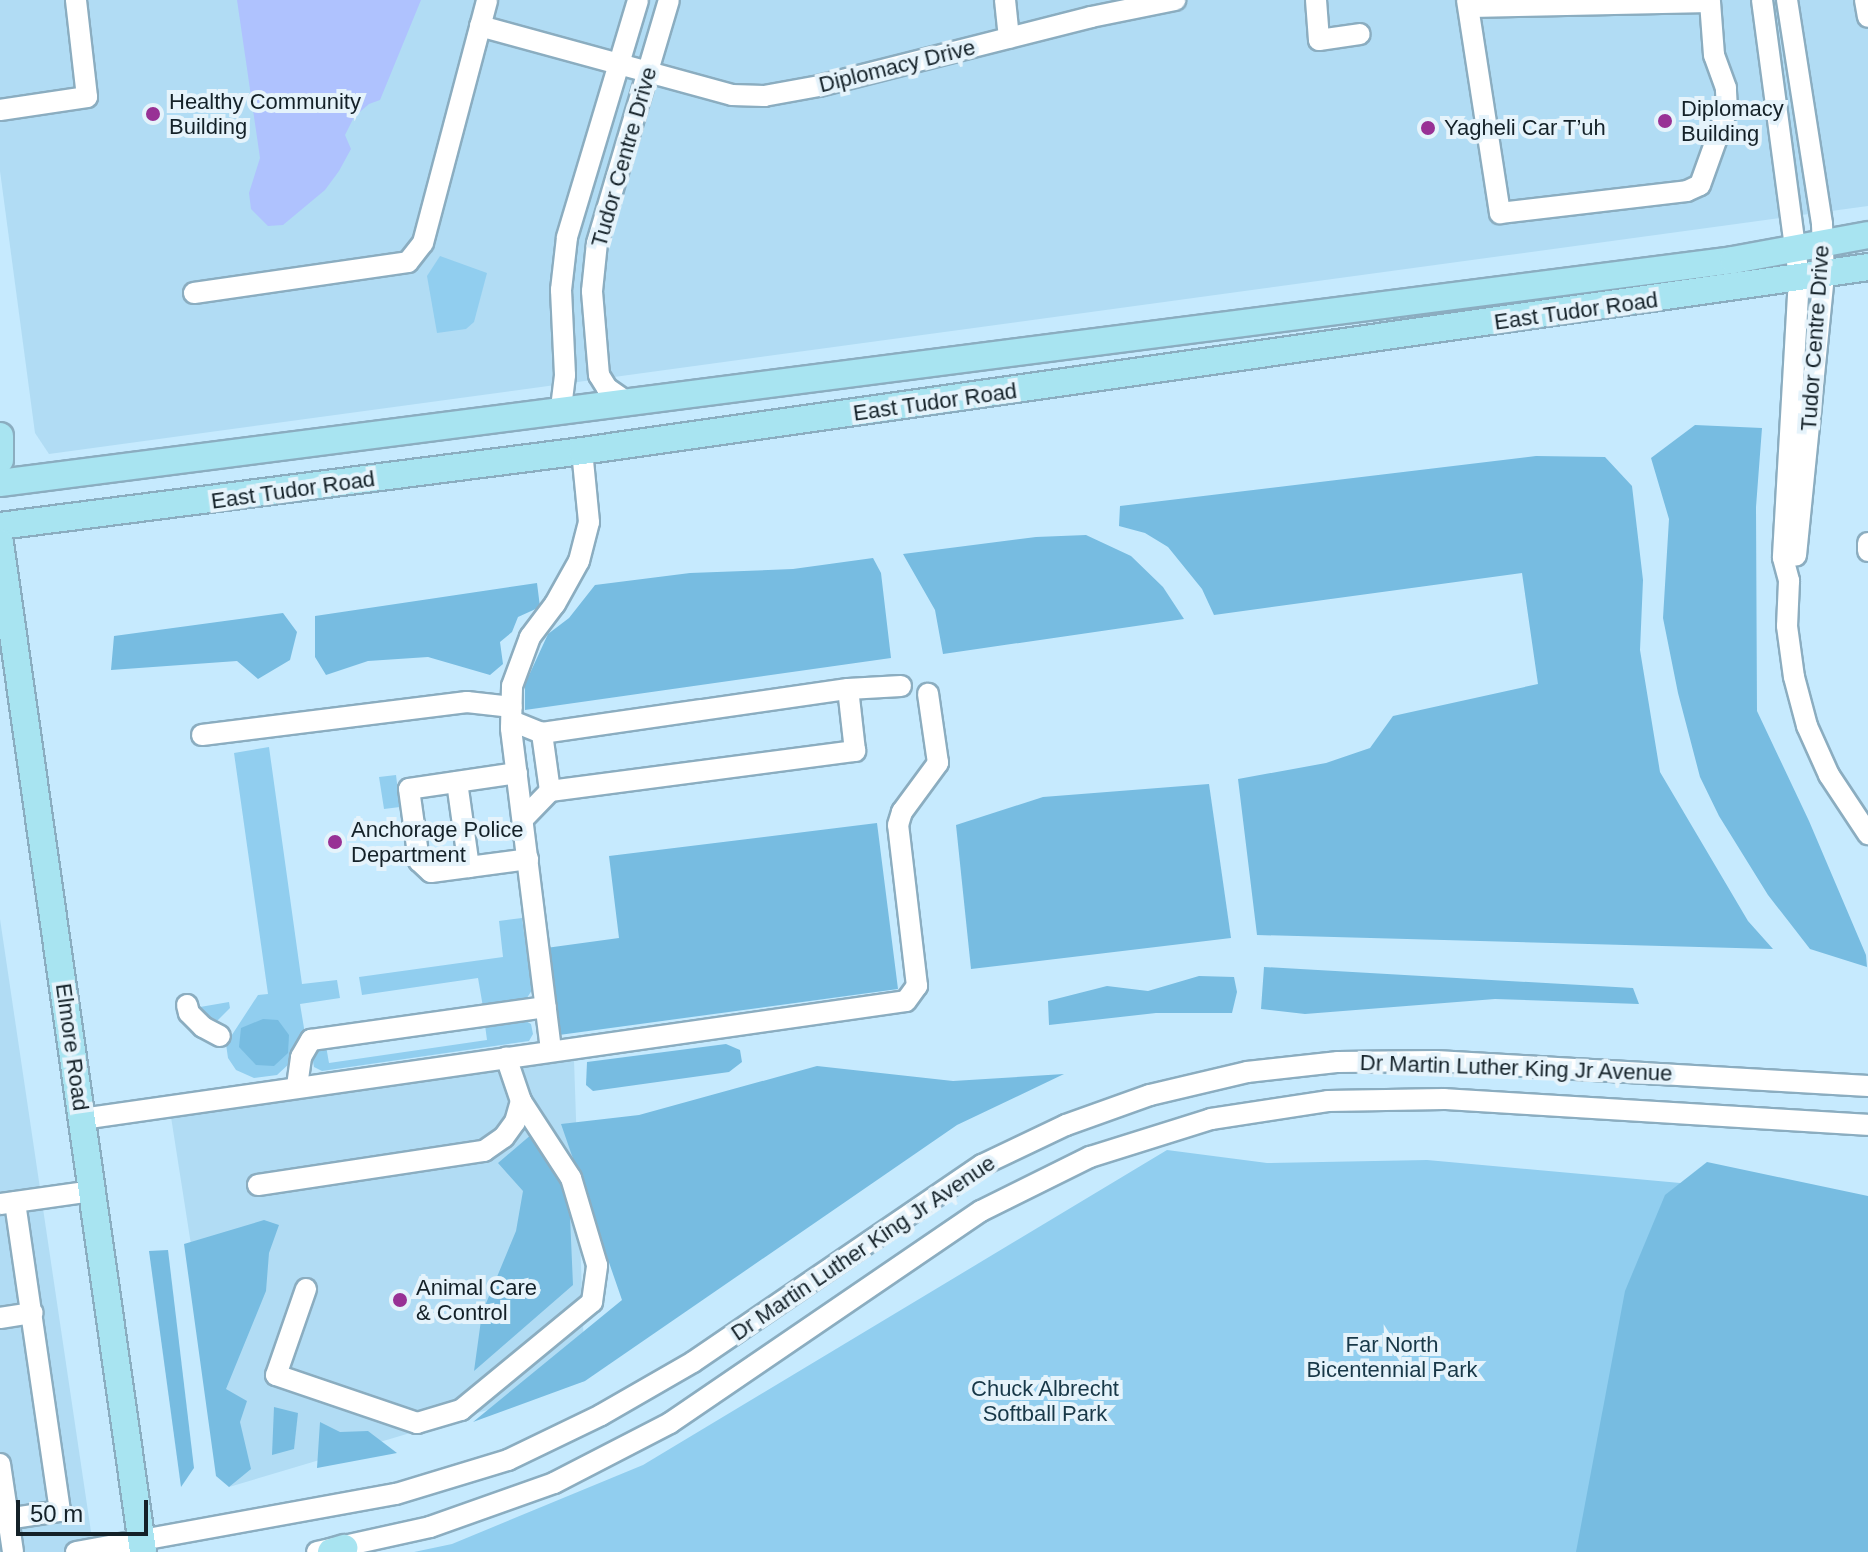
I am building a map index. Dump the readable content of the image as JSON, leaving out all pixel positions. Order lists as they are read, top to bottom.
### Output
{
  "streets": {
    "main road": ["East Tudor Road", "Elmore Road"],
    "street": ["Diplomacy Drive", "Tudor Centre Drive", "Dr Martin Luther King Jr Avenue"]
  },
  "crossings": [
    ["Diplomacy Drive", "Tudor Centre Drive"],
    ["Tudor Centre Drive", "East Tudor Road"],
    ["Elmore Road", "Dr Martin Luther King Jr Avenue"]
  ],
  "parks": ["Far North Bicentennial Park", "Chuck Albrecht Softball Park"],
  "places": [
    "Healthy Community Building",
    "Diplomacy Building",
    "Yagheli Car T’uh",
    "Anchorage Police Department",
    "Animal Care & Control"
  ],
  "scale_bar": "50 m"
}
